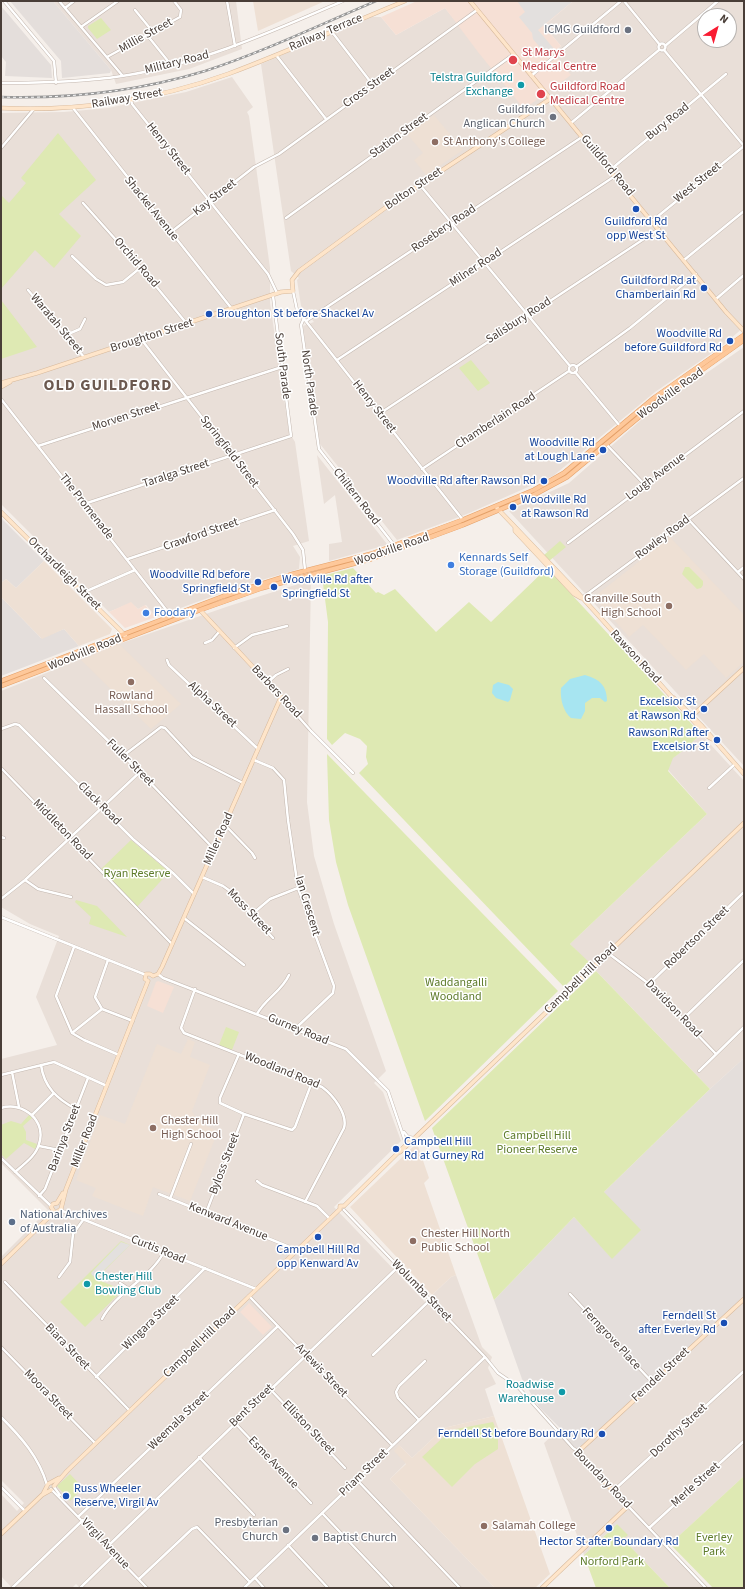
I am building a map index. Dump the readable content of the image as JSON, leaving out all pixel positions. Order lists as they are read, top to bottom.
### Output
{
  "streets": {
    "main road": ["Woodville Road"],
    "street": [
      "Railway Terrace",
      "Millie Street",
      "Military Road",
      "Cross Street",
      "Railway Street",
      "Bury Road",
      "Station Street",
      "Henry Street",
      "Guildford Road",
      "West Street",
      "Bolton Street",
      "Kay Street",
      "Shackel Avenue",
      "Rosebery Road",
      "Orchid Road",
      "Milner Road",
      "Salisbury Road",
      "Waratah Street",
      "Broughton Street",
      "South Parade",
      "North Parade",
      "Morven Street",
      "Chamberlain Road",
      "Springfield Street",
      "Taralga Street",
      "Lough Avenue",
      "Chiltern Road",
      "The Promenade",
      "Crawford Street",
      "Rowley Road",
      "Orchardleigh Street",
      "Rawson Road",
      "Barbers Road",
      "Alpha Street",
      "Fuller Street",
      "Clack Road",
      "Middleton Road",
      "Miller Road",
      "Ian Crescent",
      "Moss Street",
      "Robertson Street",
      "Campbell Hill Road",
      "Davidson Road",
      "Gurney Road",
      "Woodland Road",
      "Barinya Street",
      "Byloss Street",
      "Kenward Avenue",
      "Curtis Road",
      "Wolumba Street",
      "Wingara Street",
      "Ferngrove Place",
      "Biara Street",
      "Arlewis Street",
      "Ferndell Street",
      "Moora Street",
      "Bent Street",
      "Weemala Street",
      "Elliston Street",
      "Dorothy Street",
      "Esme Avenue",
      "Priam Street",
      "Boundary Road",
      "Merle Street",
      "Virgil Avenue"
    ]
  },
  "crossings": [
    ["Railway Terrace", "Railway Street"],
    ["Cross Street", "Guildford Road"],
    ["Cross Street", "Kay Street"],
    ["Railway Street", "Henry Street"],
    ["Railway Street", "Shackel Avenue"],
    ["Bury Road", "Guildford Road"],
    ["Station Street", "Guildford Road"],
    ["Henry Street", "Bolton Street"],
    ["Henry Street", "Kay Street"],
    ["Henry Street", "Rosebery Road"],
    ["Henry Street", "Milner Road"],
    ["Henry Street", "Salisbury Road"],
    ["Henry Street", "Broughton Street"],
    ["Henry Street", "North Parade"],
    ["Henry Street", "Woodville Road"],
    ["Henry Street", "Chamberlain Road"],
    ["Guildford Road", "West Street"],
    ["Guildford Road", "Bolton Street"],
    ["Guildford Road", "Rosebery Road"],
    ["Guildford Road", "Milner Road"],
    ["Guildford Road", "Salisbury Road"],
    ["Bolton Street", "Broughton Street"],
    ["Kay Street", "Shackel Avenue"],
    ["Shackel Avenue", "Broughton Street"],
    ["Rosebery Road", "North Parade"],
    ["Orchid Road", "Broughton Street"],
    ["Waratah Street", "Broughton Street"],
    ["Broughton Street", "South Parade"],
    ["Broughton Street", "Springfield Street"],
    ["South Parade", "Morven Street"],
    ["South Parade", "Taralga Street"],
    ["North Parade", "Chiltern Road"],
    ["Woodville Road", "Springfield Street"],
    ["Woodville Road", "Chiltern Road"],
    ["Woodville Road", "The Promenade"],
    ["Woodville Road", "Orchardleigh Street"],
    ["Woodville Road", "Rawson Road"],
    ["Woodville Road", "Barbers Road"],
    ["Morven Street", "Springfield Street"],
    ["Morven Street", "The Promenade"],
    ["Springfield Street", "Taralga Street"],
    ["Springfield Street", "Crawford Street"],
    ["Taralga Street", "The Promenade"],
    ["The Promenade", "Crawford Street"],
    ["Rowley Road", "Rawson Road"],
    ["Barbers Road", "Miller Road"],
    ["Alpha Street", "Miller Road"],
    ["Fuller Street", "Miller Road"],
    ["Clack Road", "Miller Road"],
    ["Middleton Road", "Miller Road"],
    ["Miller Road", "Ian Crescent"],
    ["Miller Road", "Moss Street"],
    ["Miller Road", "Gurney Road"],
    ["Miller Road", "Curtis Road"],
    ["Ian Crescent", "Gurney Road"],
    ["Robertson Street", "Davidson Road"],
    ["Campbell Hill Road", "Davidson Road"],
    ["Campbell Hill Road", "Gurney Road"],
    ["Campbell Hill Road", "Kenward Avenue"],
    ["Campbell Hill Road", "Curtis Road"],
    ["Campbell Hill Road", "Wolumba Street"],
    ["Campbell Hill Road", "Biara Street"],
    ["Campbell Hill Road", "Arlewis Street"],
    ["Campbell Hill Road", "Moora Street"],
    ["Campbell Hill Road", "Virgil Avenue"],
    ["Gurney Road", "Woodland Road"],
    ["Byloss Street", "Kenward Avenue"],
    ["Curtis Road", "Wingara Street"],
    ["Wolumba Street", "Bent Street"],
    ["Wolumba Street", "Priam Street"],
    ["Wolumba Street", "Boundary Road"],
    ["Wingara Street", "Biara Street"],
    ["Ferngrove Place", "Ferndell Street"],
    ["Arlewis Street", "Bent Street"],
    ["Arlewis Street", "Weemala Street"],
    ["Arlewis Street", "Priam Street"],
    ["Ferndell Street", "Boundary Road"],
    ["Bent Street", "Elliston Street"],
    ["Bent Street", "Esme Avenue"],
    ["Bent Street", "Virgil Avenue"],
    ["Weemala Street", "Virgil Avenue"],
    ["Dorothy Street", "Boundary Road"],
    ["Boundary Road", "Merle Street"]
  ],
  "districts": ["OLD GUILDFORD"],
  "parks": [
    "Ryan Reserve",
    "Waddangalli Woodland",
    "Campbell Hill Pioneer Reserve",
    "Everley Park",
    "Norford Park"
  ],
  "places": [
    "ICMG Guildford",
    "St Marys Medical Centre",
    "Telstra Guildford Exchange",
    "Guildford Road Medical Centre",
    "Guildford Anglican Church",
    "St Anthony's College",
    "Guildford Rd opp West St",
    "Guildford Rd at Chamberlain Rd",
    "Broughton St before Shackel Av",
    "Woodville Rd before Guildford Rd",
    "Woodville Rd at Lough Lane",
    "Woodville Rd after Rawson Rd",
    "Woodville Rd at Rawson Rd",
    "Kennards Self Storage (Guildford)",
    "Woodville Rd before Springfield St",
    "Woodville Rd after Springfield St",
    "Granville South High School",
    "Foodary",
    "Rowland Hassall School",
    "Excelsior St at Rawson Rd",
    "Rawson Rd after Excelsior St",
    "Chester Hill High School",
    "Campbell Hill Rd at Gurney Rd",
    "National Archives of Australia",
    "Campbell Hill Rd opp Kenward Av",
    "Chester Hill North Public School",
    "Chester Hill Bowling Club",
    "Ferndell St after Everley Rd",
    "Roadwise Warehouse",
    "Ferndell St before Boundary Rd",
    "Russ Wheeler Reserve, Virgil Av",
    "Salamah College",
    "Hector St after Boundary Rd",
    "Presbyterian Church",
    "Baptist Church"
  ],
  "north": "top right"
}
